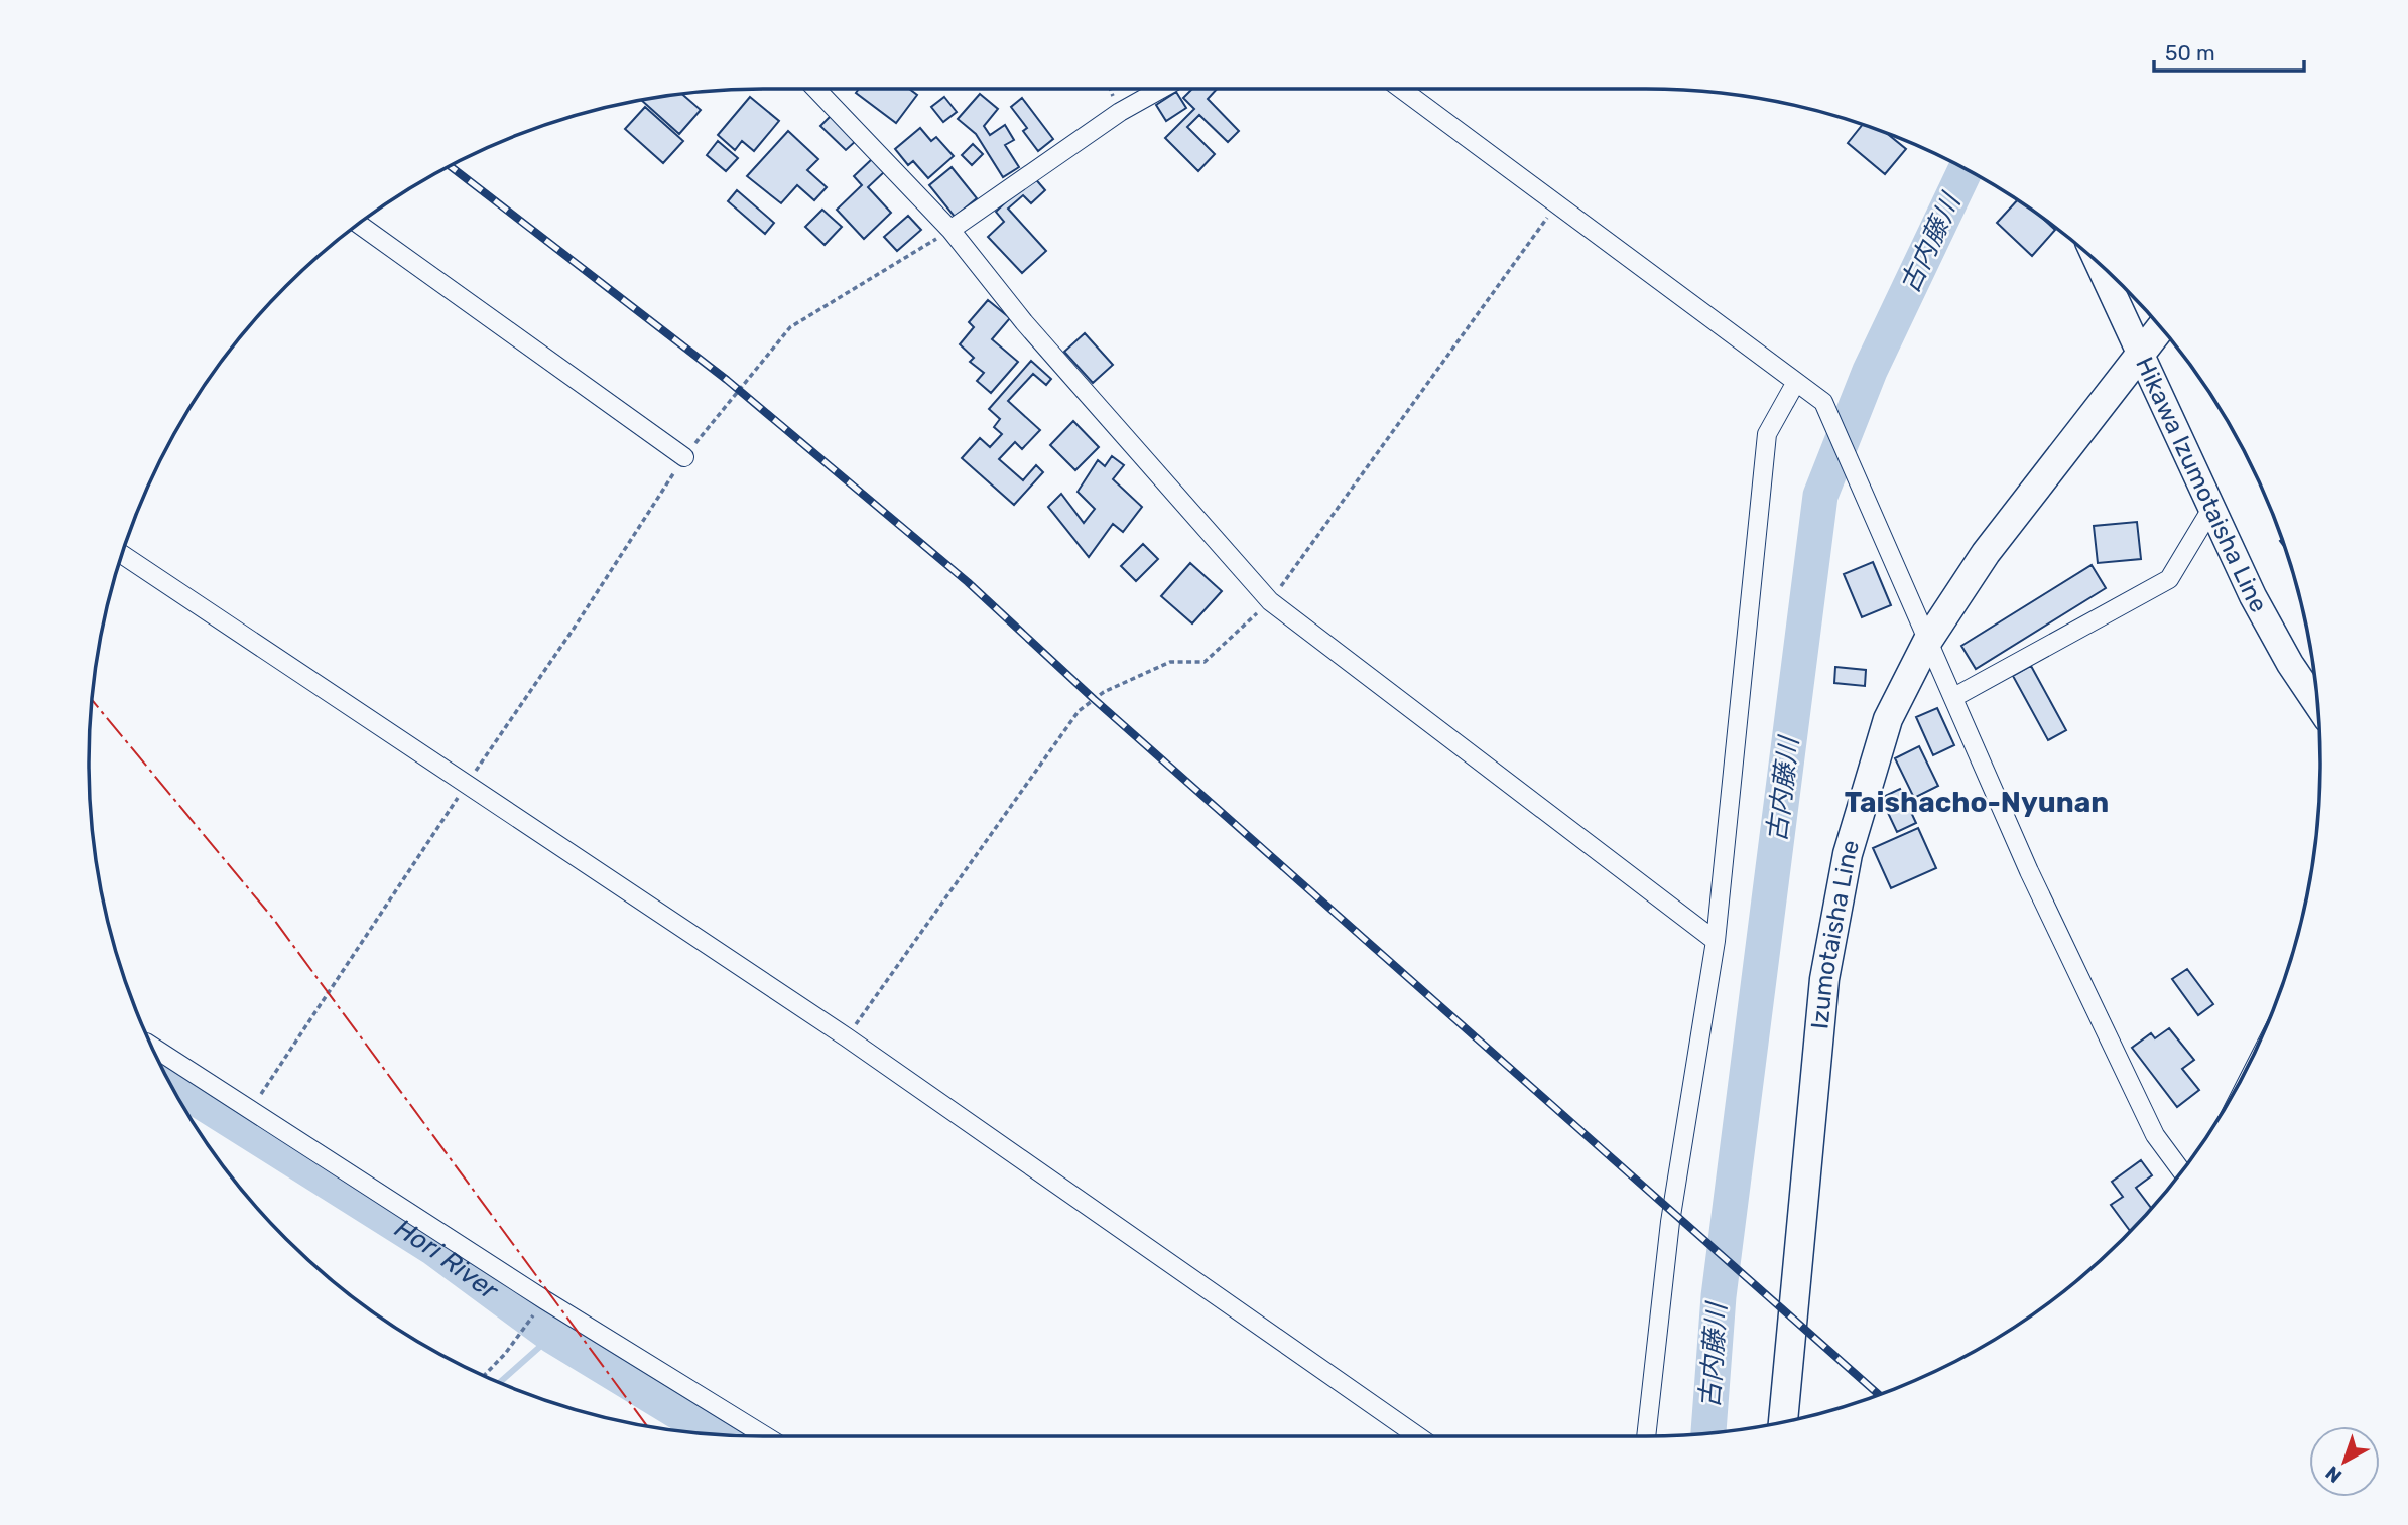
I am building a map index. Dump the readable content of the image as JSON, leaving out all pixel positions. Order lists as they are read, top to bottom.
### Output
{
  "streets": {
    "main road": ["Hikawa Izumotaisha Line", "Izumotaisha Line"]
  },
  "crossings": [
    ["Hikawa Izumotaisha Line", "Izumotaisha Line"]
  ],
  "districts": ["Taishacho-Nyunan"],
  "water": ["古内藤川", "Hori River"],
  "scale_bar": "50 m",
  "north": "bottom left"
}
